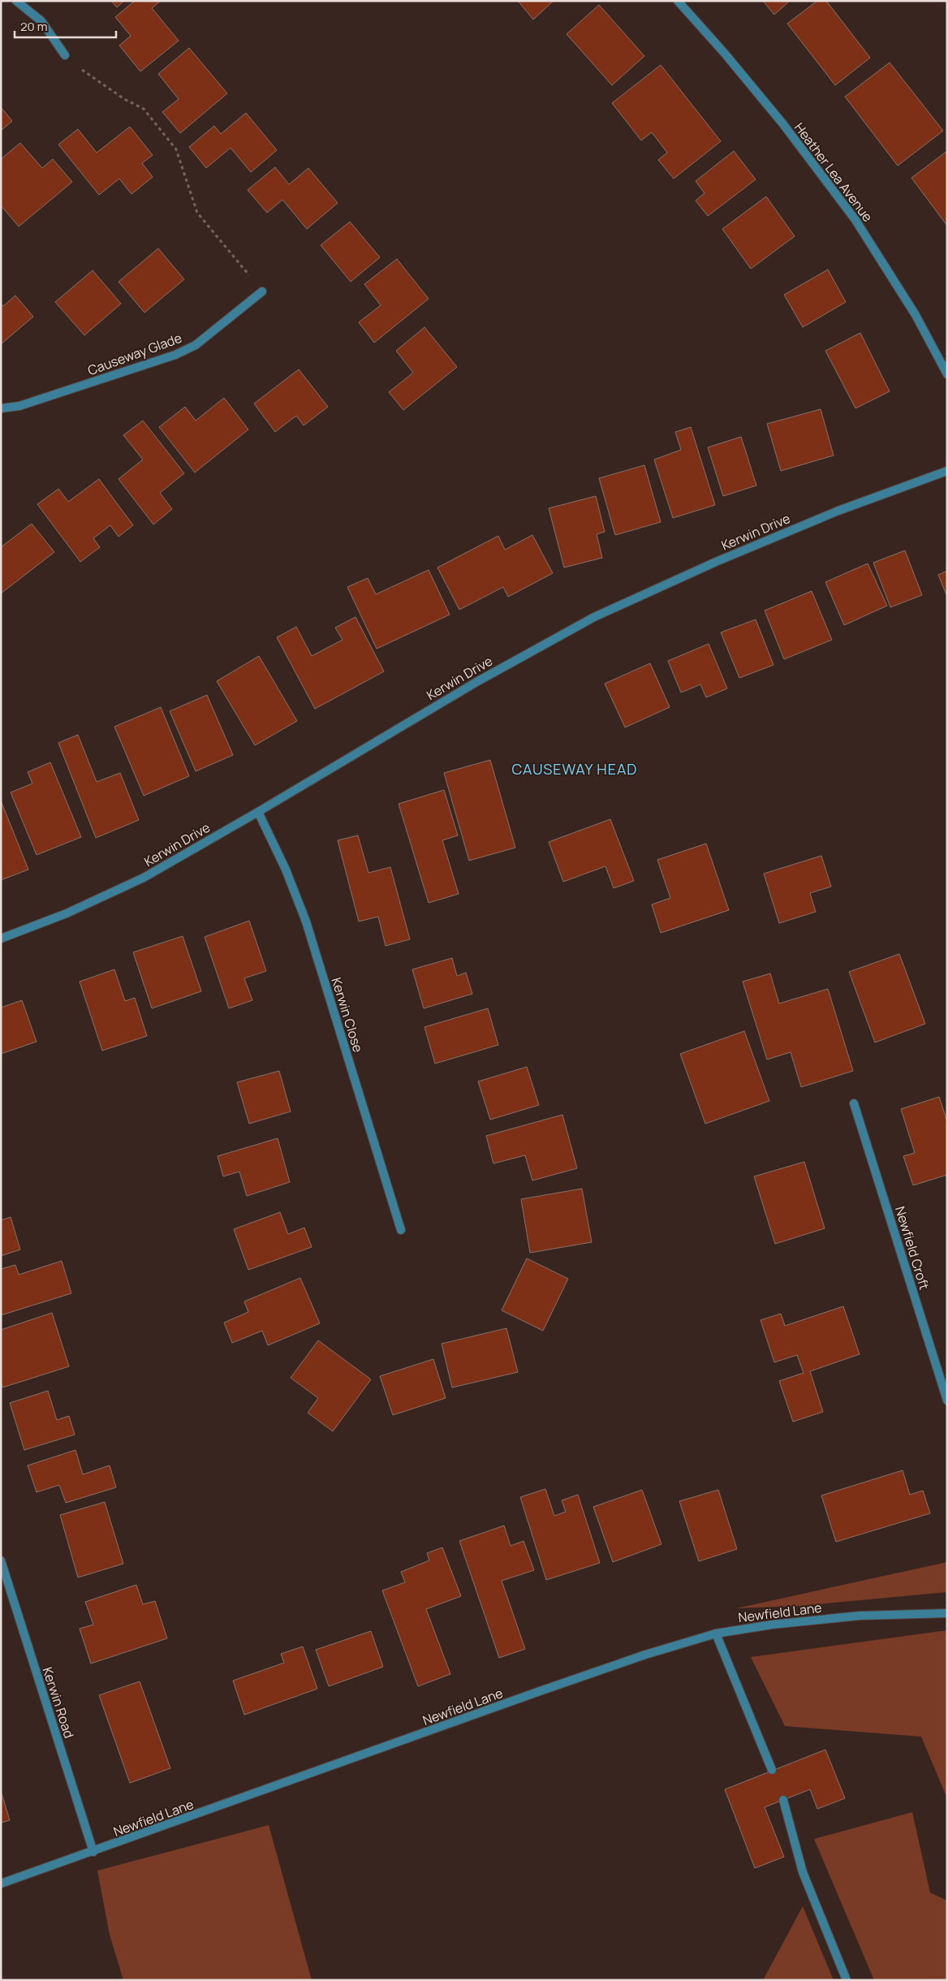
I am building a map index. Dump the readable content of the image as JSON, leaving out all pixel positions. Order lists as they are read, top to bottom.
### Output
{
  "streets": {
    "street": [
      "Heather Lea Avenue",
      "Causeway Glade",
      "Kerwin Drive",
      "Kerwin Close",
      "Newfield Croft",
      "Newfield Lane",
      "Kerwin Road"
    ]
  },
  "crossings": [
    ["Kerwin Drive", "Kerwin Close"],
    ["Newfield Lane", "Kerwin Road"]
  ],
  "districts": ["CAUSEWAY HEAD"],
  "scale_bar": "20 m"
}
